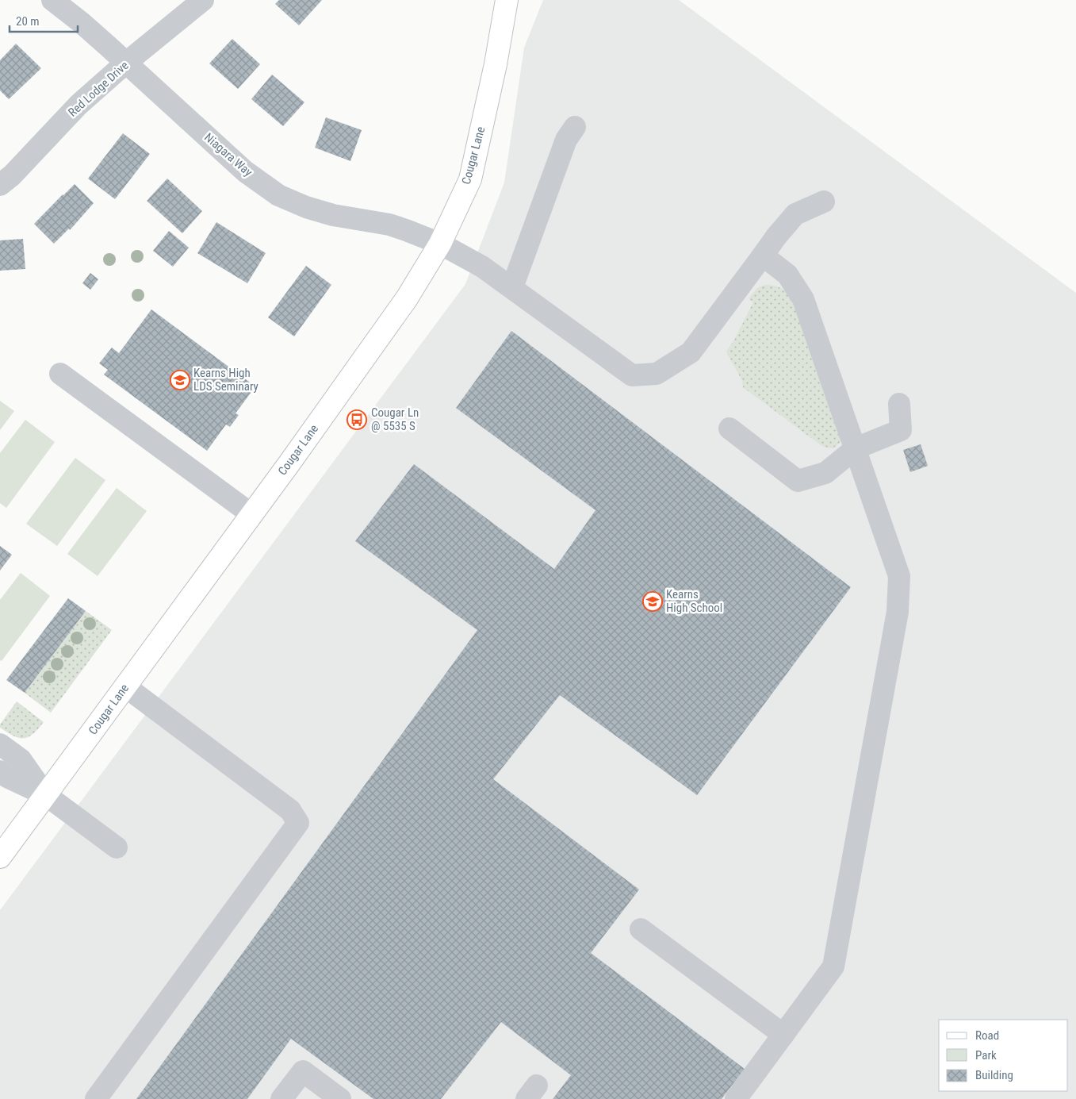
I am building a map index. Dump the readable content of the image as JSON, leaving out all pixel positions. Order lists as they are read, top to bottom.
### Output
{
  "streets": {
    "main road": ["Cougar Lane"],
    "street": ["Red Lodge Drive", "Niagara Way"]
  },
  "crossings": [
    ["Red Lodge Drive", "Niagara Way"],
    ["Niagara Way", "Cougar Lane"]
  ],
  "places": {
    "school or university": ["Kearns High LDS Seminary", "Kearns High School"],
    "bus stop": ["Cougar Ln @ 5535 S"]
  },
  "legend": ["Road", "Park", "Building"],
  "scale_bar": "20 m"
}
